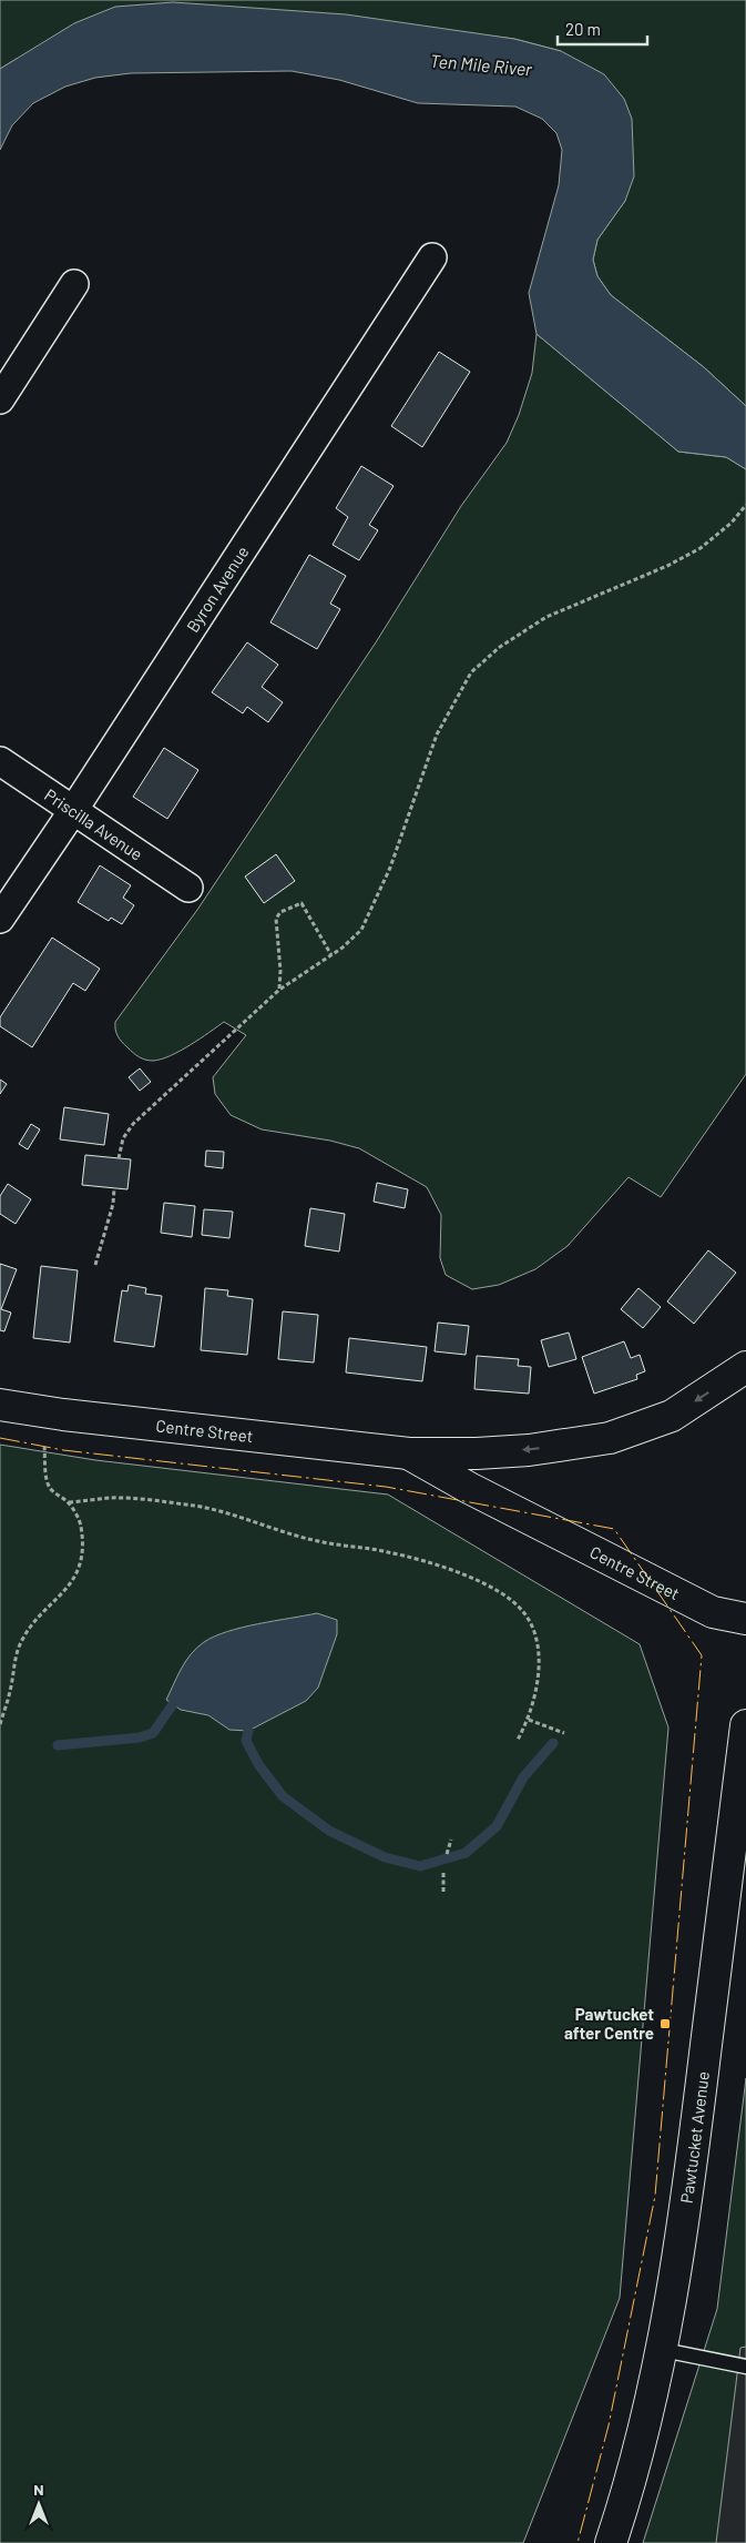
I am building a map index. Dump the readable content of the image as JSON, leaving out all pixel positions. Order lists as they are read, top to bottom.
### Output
{
  "streets": {
    "main road": ["Centre Street", "Pawtucket Avenue"],
    "street": ["Byron Avenue", "Priscilla Avenue"]
  },
  "crossings": [
    ["Byron Avenue", "Priscilla Avenue"]
  ],
  "water": ["Ten Mile River"],
  "places": {
    "transit": ["Pawtucket after Centre"]
  },
  "scale_bar": "20 m",
  "north": "top"
}
